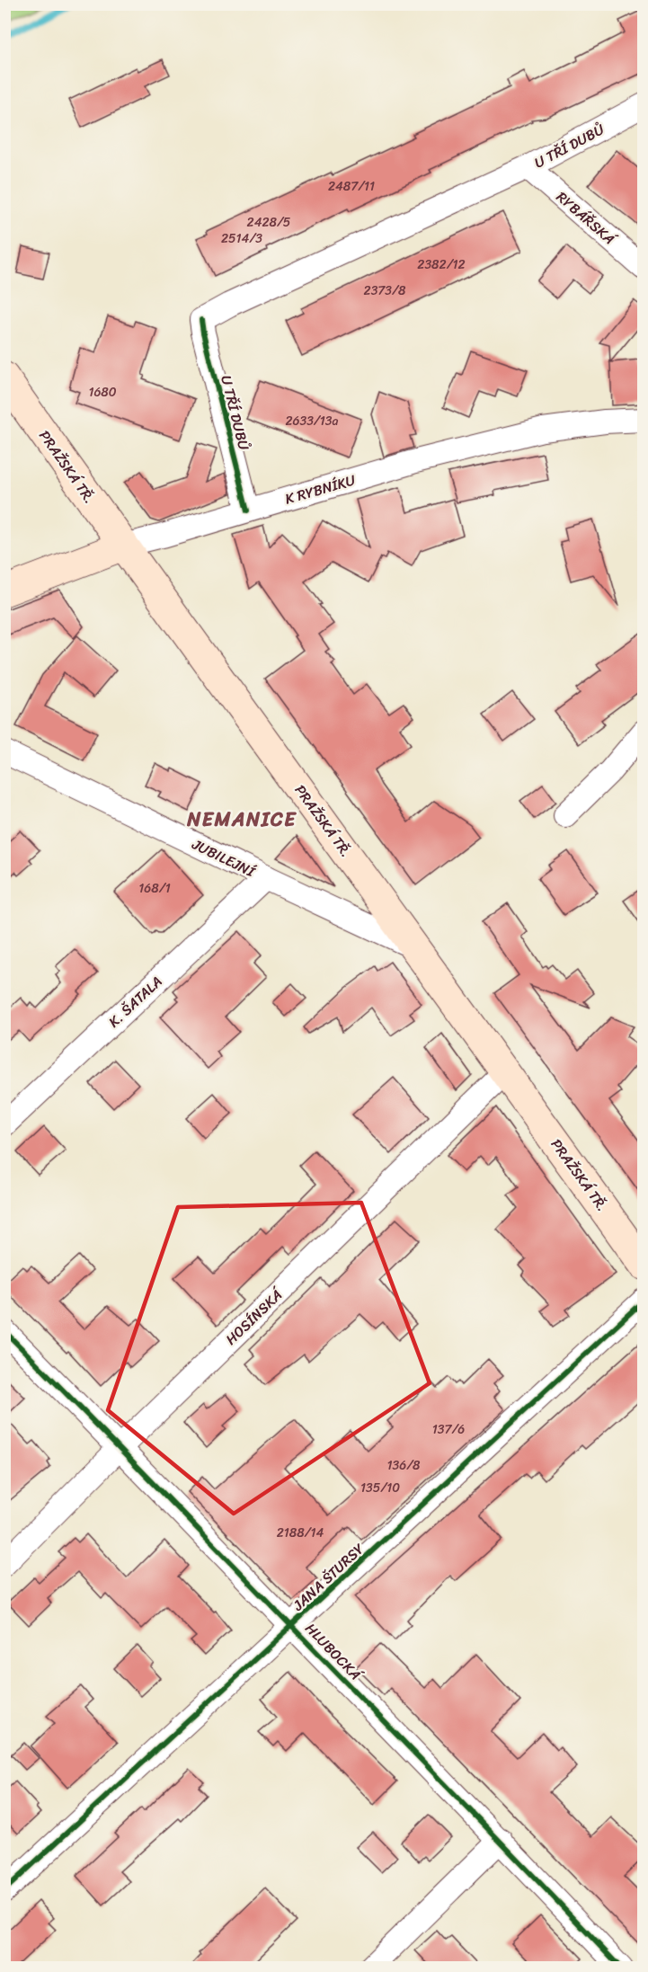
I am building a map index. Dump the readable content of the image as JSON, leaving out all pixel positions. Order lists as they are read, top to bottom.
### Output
{
  "streets": {
    "main road": ["PRAŽSKÁ TŘ.", "K RYBNÍKU"],
    "street": [
      "U TŘÍ DUBŮ",
      "RYBÁŘSKÁ",
      "JUBILEJNÍ",
      "K. ŠATALA",
      "HOSÍNSKÁ",
      "JANA ŠTURSY",
      "HLUBOCKÁ"
    ]
  },
  "crossings": [
    ["U TŘÍ DUBŮ", "RYBÁŘSKÁ"],
    ["U TŘÍ DUBŮ", "K RYBNÍKU"],
    ["PRAŽSKÁ TŘ.", "K RYBNÍKU"],
    ["PRAŽSKÁ TŘ.", "JUBILEJNÍ"],
    ["PRAŽSKÁ TŘ.", "HOSÍNSKÁ"],
    ["JUBILEJNÍ", "K. ŠATALA"],
    ["HOSÍNSKÁ", "HLUBOCKÁ"],
    ["JANA ŠTURSY", "HLUBOCKÁ"]
  ],
  "districts": ["NEMANICE"],
  "house_numbers": [
    "2487/11",
    "2428/5",
    "2514/3",
    "2382/12",
    "2373/8",
    "1680",
    "2633/13a",
    "168/1",
    "137/6",
    "136/8",
    "135/10",
    "2188/14"
  ]
}
